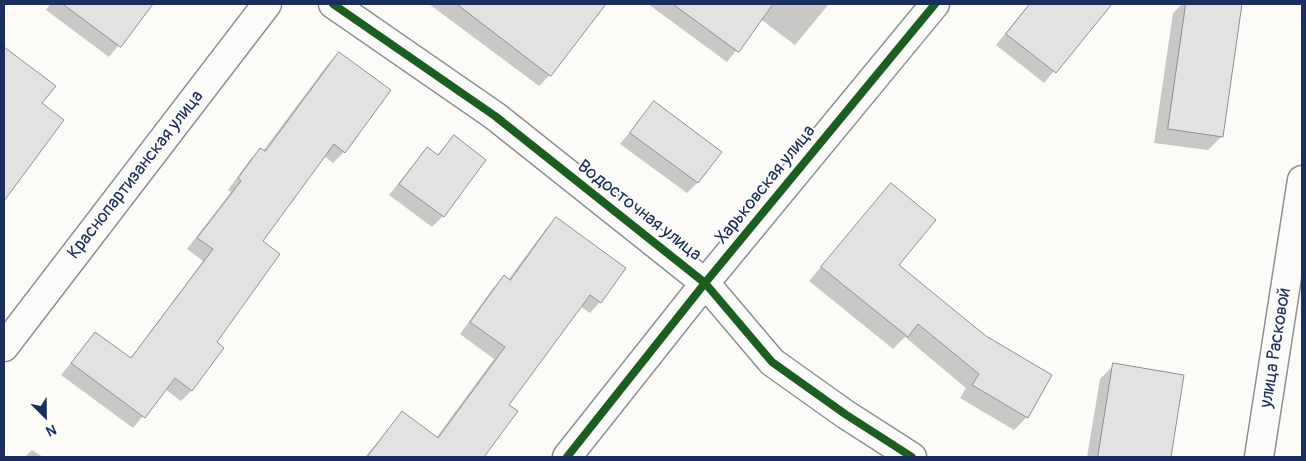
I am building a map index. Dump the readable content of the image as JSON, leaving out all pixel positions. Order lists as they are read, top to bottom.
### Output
{
  "streets": {
    "street": [
      "Краснопартизанская улица",
      "Харьковская улица",
      "Водосточная улица",
      "улица Расковой"
    ]
  },
  "crossings": [
    ["Харьковская улица", "Водосточная улица"]
  ],
  "north": "bottom right"
}
